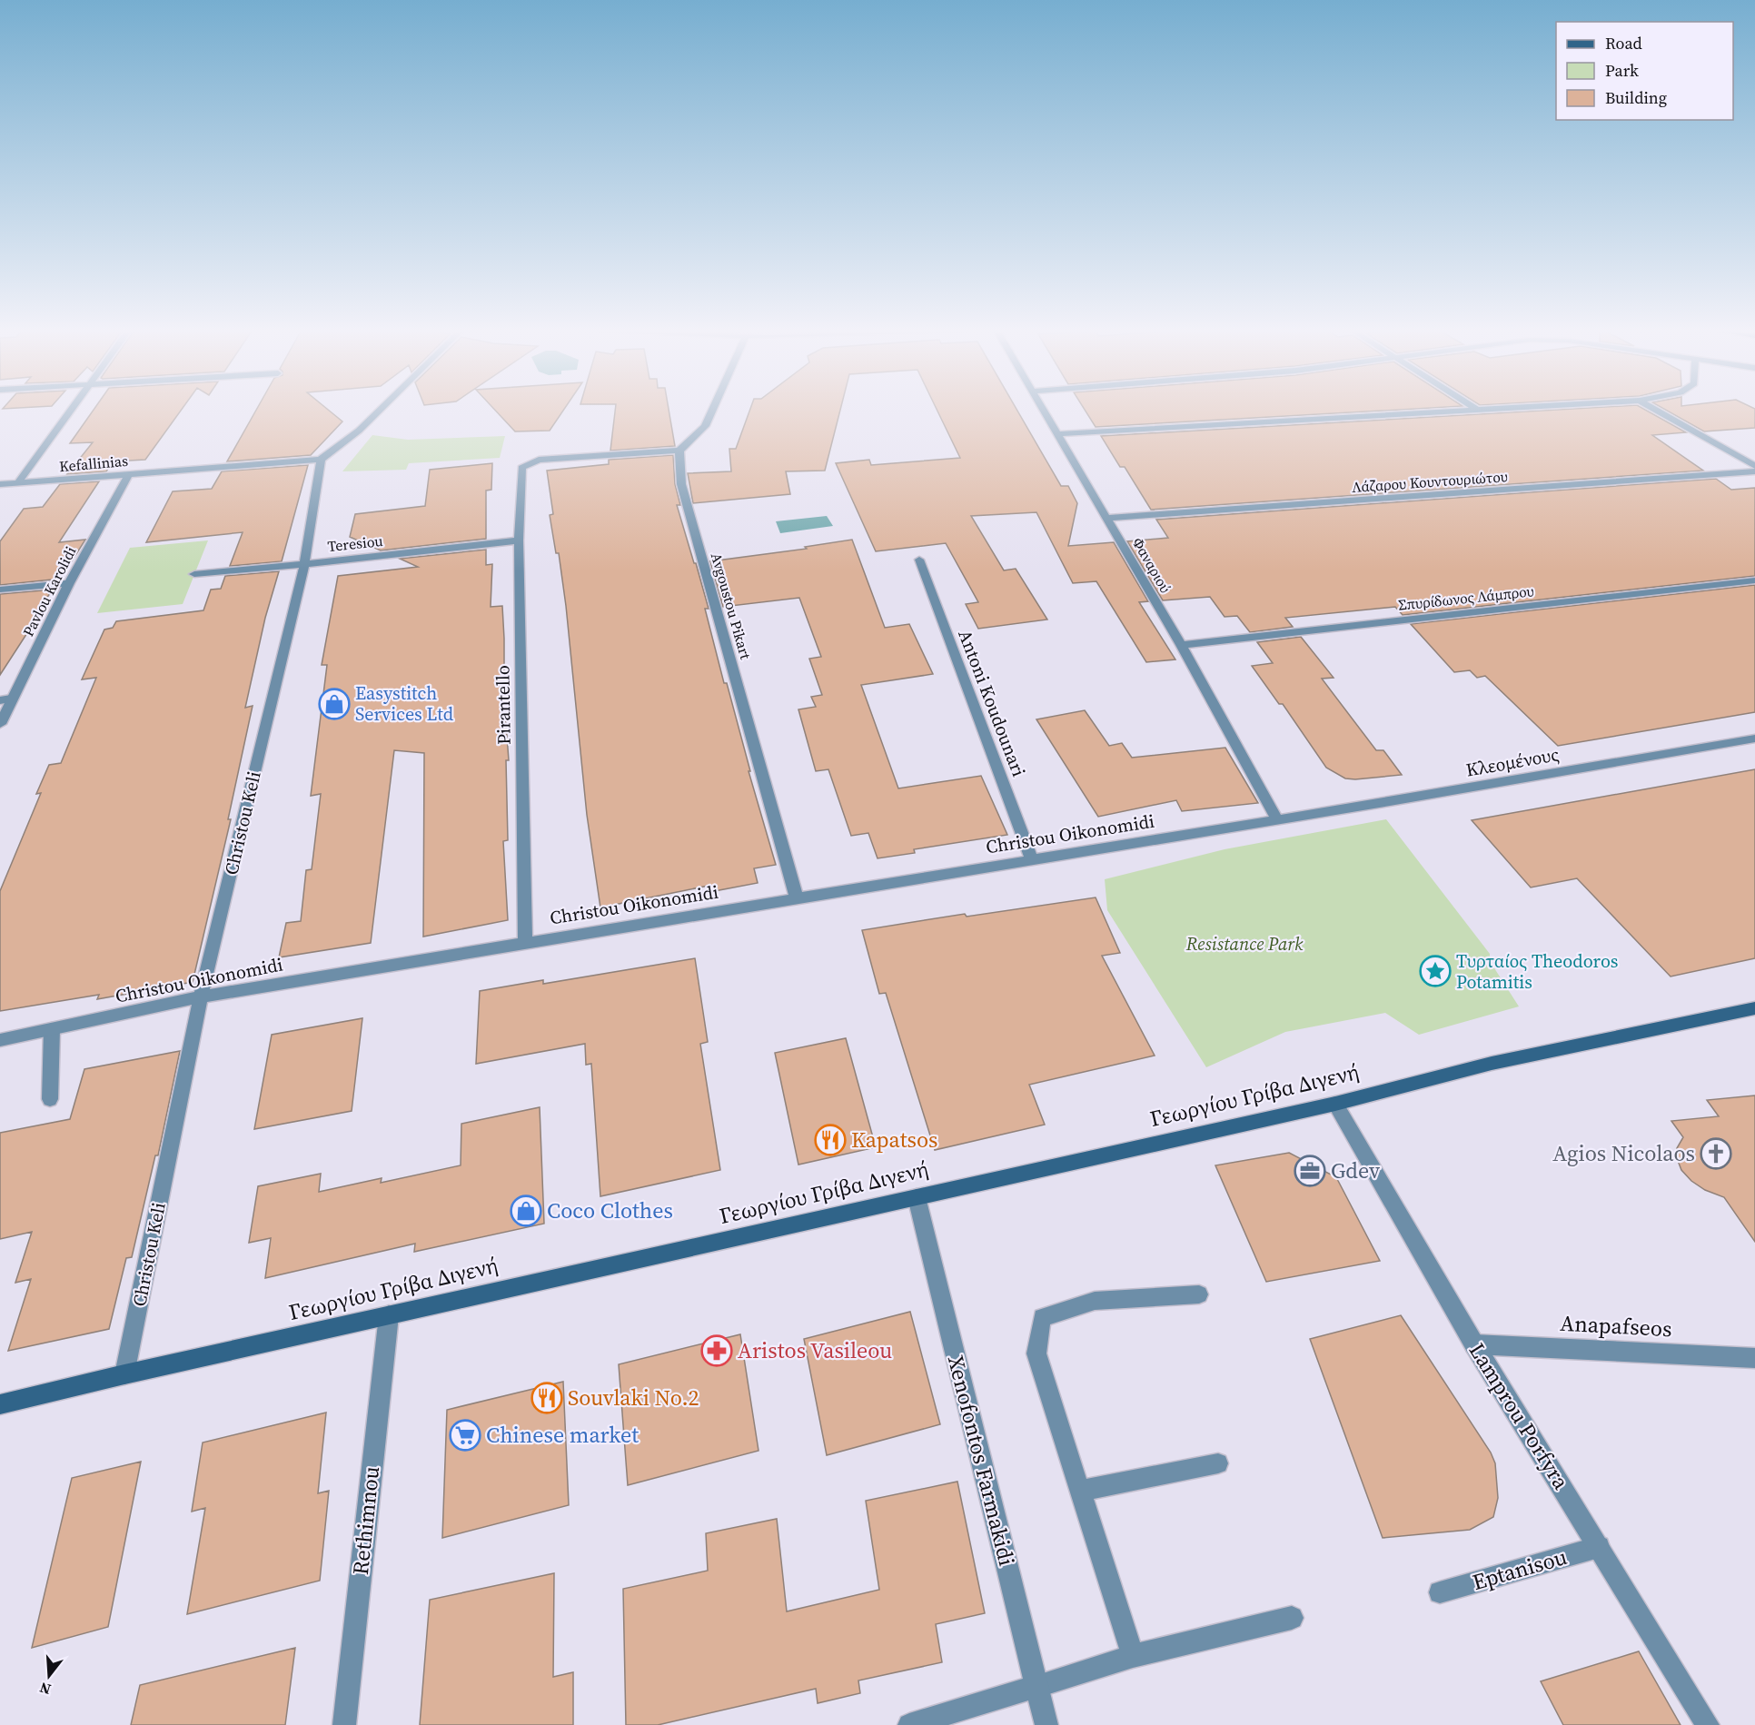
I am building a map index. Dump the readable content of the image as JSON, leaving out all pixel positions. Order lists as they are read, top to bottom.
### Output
{
  "streets": {
    "main road": ["Γεωργίου Γρίβα Διγενή"],
    "street": [
      "Kefallinias",
      "Λάζαρου Κουντουριώτου",
      "Teresiou",
      "Φαναριού",
      "Pavlou Karolidi",
      "Σπυρίδωνος Λάμπρου",
      "Avgoustou Pikart",
      "Antoni Koudounari",
      "Pirantello",
      "Κλεομένους",
      "Christou Keli",
      "Christou Oikonomidi",
      "Anapafseos",
      "Lamprou Porfyra",
      "Xenofontos Farmakidi",
      "Rethimnou",
      "Eptanisou"
    ]
  },
  "crossings": [
    ["Kefallinias", "Pavlou Karolidi"],
    ["Kefallinias", "Christou Keli"],
    ["Λάζαρου Κουντουριώτου", "Φαναριού"],
    ["Teresiou", "Pirantello"],
    ["Teresiou", "Christou Keli"],
    ["Φαναριού", "Σπυρίδωνος Λάμπρου"],
    ["Φαναριού", "Κλεομένους"],
    ["Φαναριού", "Christou Oikonomidi"],
    ["Avgoustou Pikart", "Pirantello"],
    ["Avgoustou Pikart", "Christou Oikonomidi"],
    ["Antoni Koudounari", "Christou Oikonomidi"],
    ["Pirantello", "Christou Oikonomidi"],
    ["Κλεομένους", "Christou Oikonomidi"],
    ["Christou Keli", "Christou Oikonomidi"],
    ["Christou Keli", "Γεωργίου Γρίβα Διγενή"],
    ["Γεωργίου Γρίβα Διγενή", "Lamprou Porfyra"],
    ["Γεωργίου Γρίβα Διγενή", "Xenofontos Farmakidi"],
    ["Γεωργίου Γρίβα Διγενή", "Rethimnou"],
    ["Anapafseos", "Lamprou Porfyra"],
    ["Lamprou Porfyra", "Eptanisou"]
  ],
  "parks": ["Resistance Park"],
  "places": {
    "shop": ["Easystitch Services Ltd", "Coco Clothes"],
    "place": ["Τυρταίος Theodoros Potamitis"],
    "restaurant": ["Kapatsos", "Souvlaki No.2"],
    "church": ["Agios Nicolaos"],
    "office": ["Gdev"],
    "pharmacy": ["Aristos Vasileou"],
    "supermarket": ["Chinese market"]
  },
  "legend": ["Road", "Park", "Building"],
  "north": "bottom"
}
